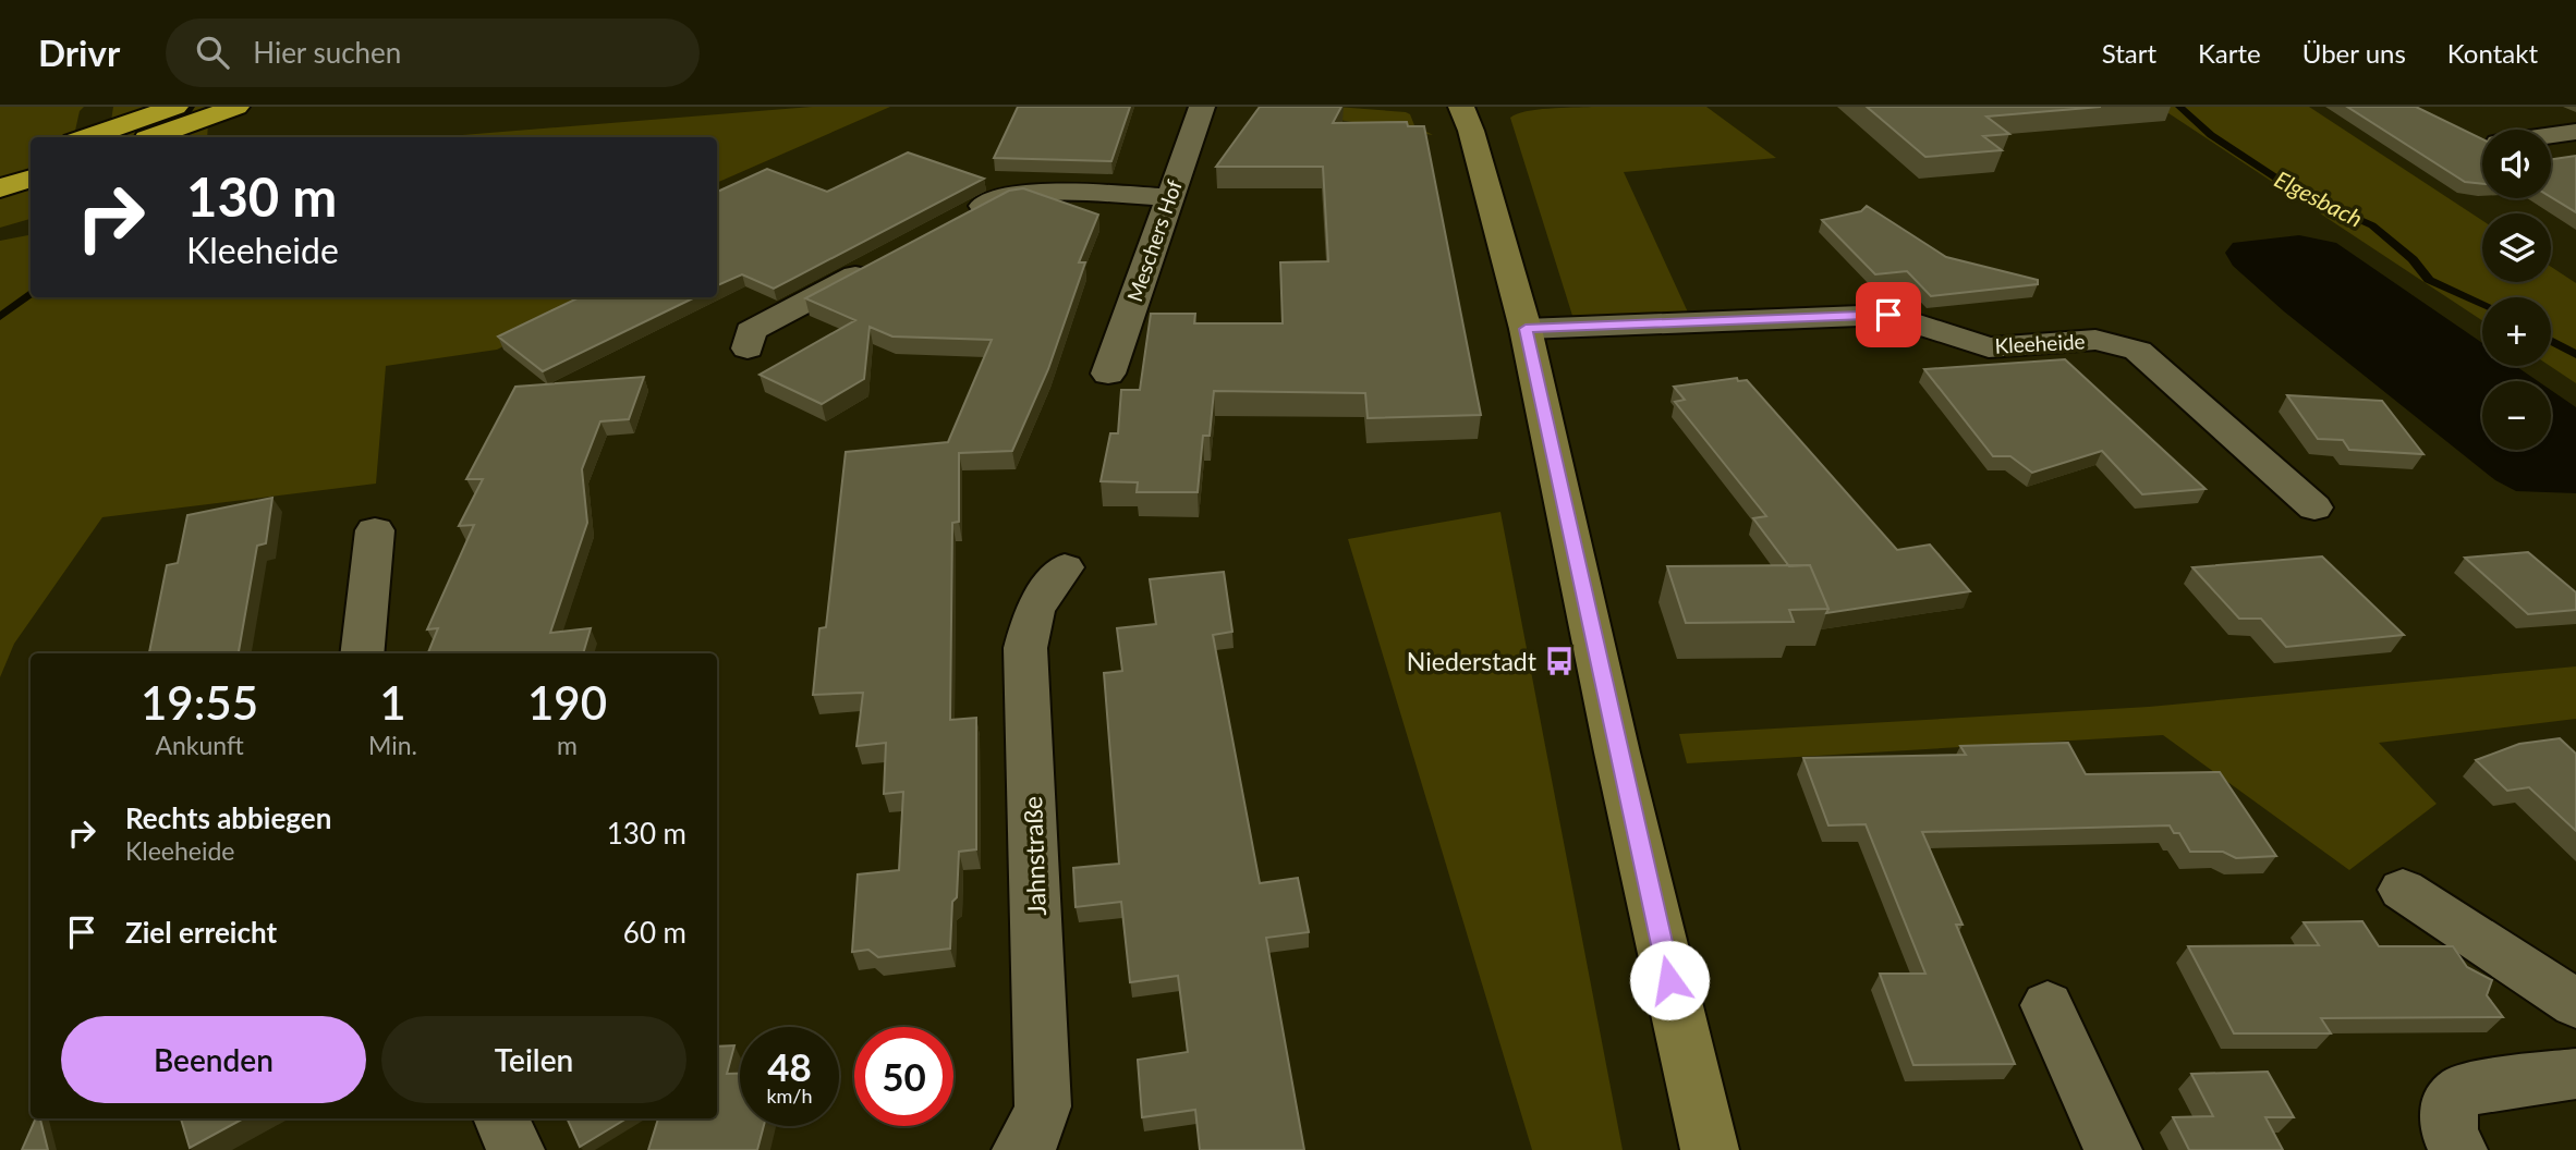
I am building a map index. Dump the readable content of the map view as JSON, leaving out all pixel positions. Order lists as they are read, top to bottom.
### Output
{
  "streets": {
    "street": ["Meschers Hof", "Kleeheide", "Jahnstraße"]
  },
  "water": ["Elgesbach"],
  "places": {
    "bus stop": ["Niederstadt"]
  },
  "page": {
    "header": "Drivr",
    "search": "Hier suchen",
    "nav": [
      "Start",
      "Karte",
      "Über uns",
      "Kontakt"
    ],
    "map_buttons": ["+", "−"],
    "turn": ["130 m", "Kleeheide"],
    "eta": [
      "19:55",
      "Ankunft",
      "1",
      "Min.",
      "190",
      "m"
    ],
    "list": [
      {
        "name": "Rechts abbiegen",
        "note": "Kleeheide",
        "value": "130 m"
      },
      {
        "name": "Ziel erreicht",
        "value": "60 m"
      }
    ],
    "buttons": ["Beenden", "Teilen"],
    "speed": "48 km/h",
    "limit": "50"
  }
}
